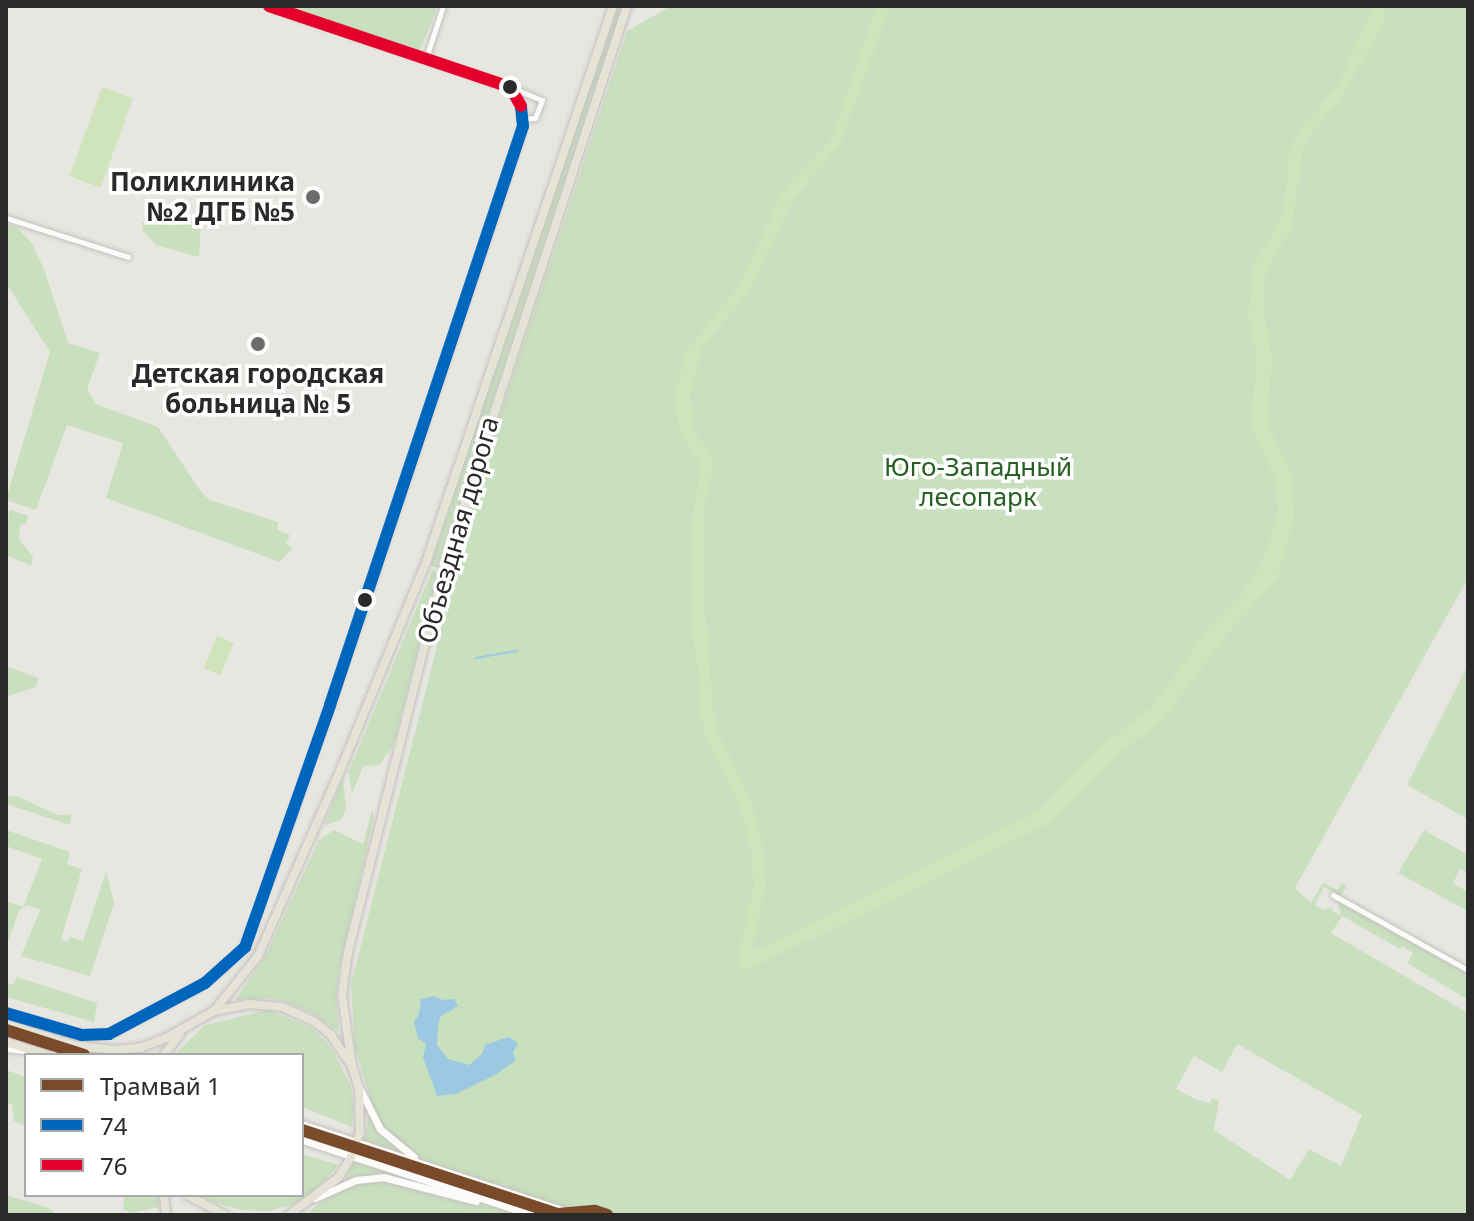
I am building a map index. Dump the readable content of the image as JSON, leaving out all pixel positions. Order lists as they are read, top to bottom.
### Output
{
  "streets": {
    "main road": ["Объездная дорога"]
  },
  "parks": ["Юго-Западный лесопарк"],
  "places": ["Поликлиника №2 ДГБ №5", "Детская городская больница № 5"],
  "lines": ["transit line 76", "transit line 74", "tram line 1"],
  "legend": ["Трамвай 1", "74", "76"]
}
